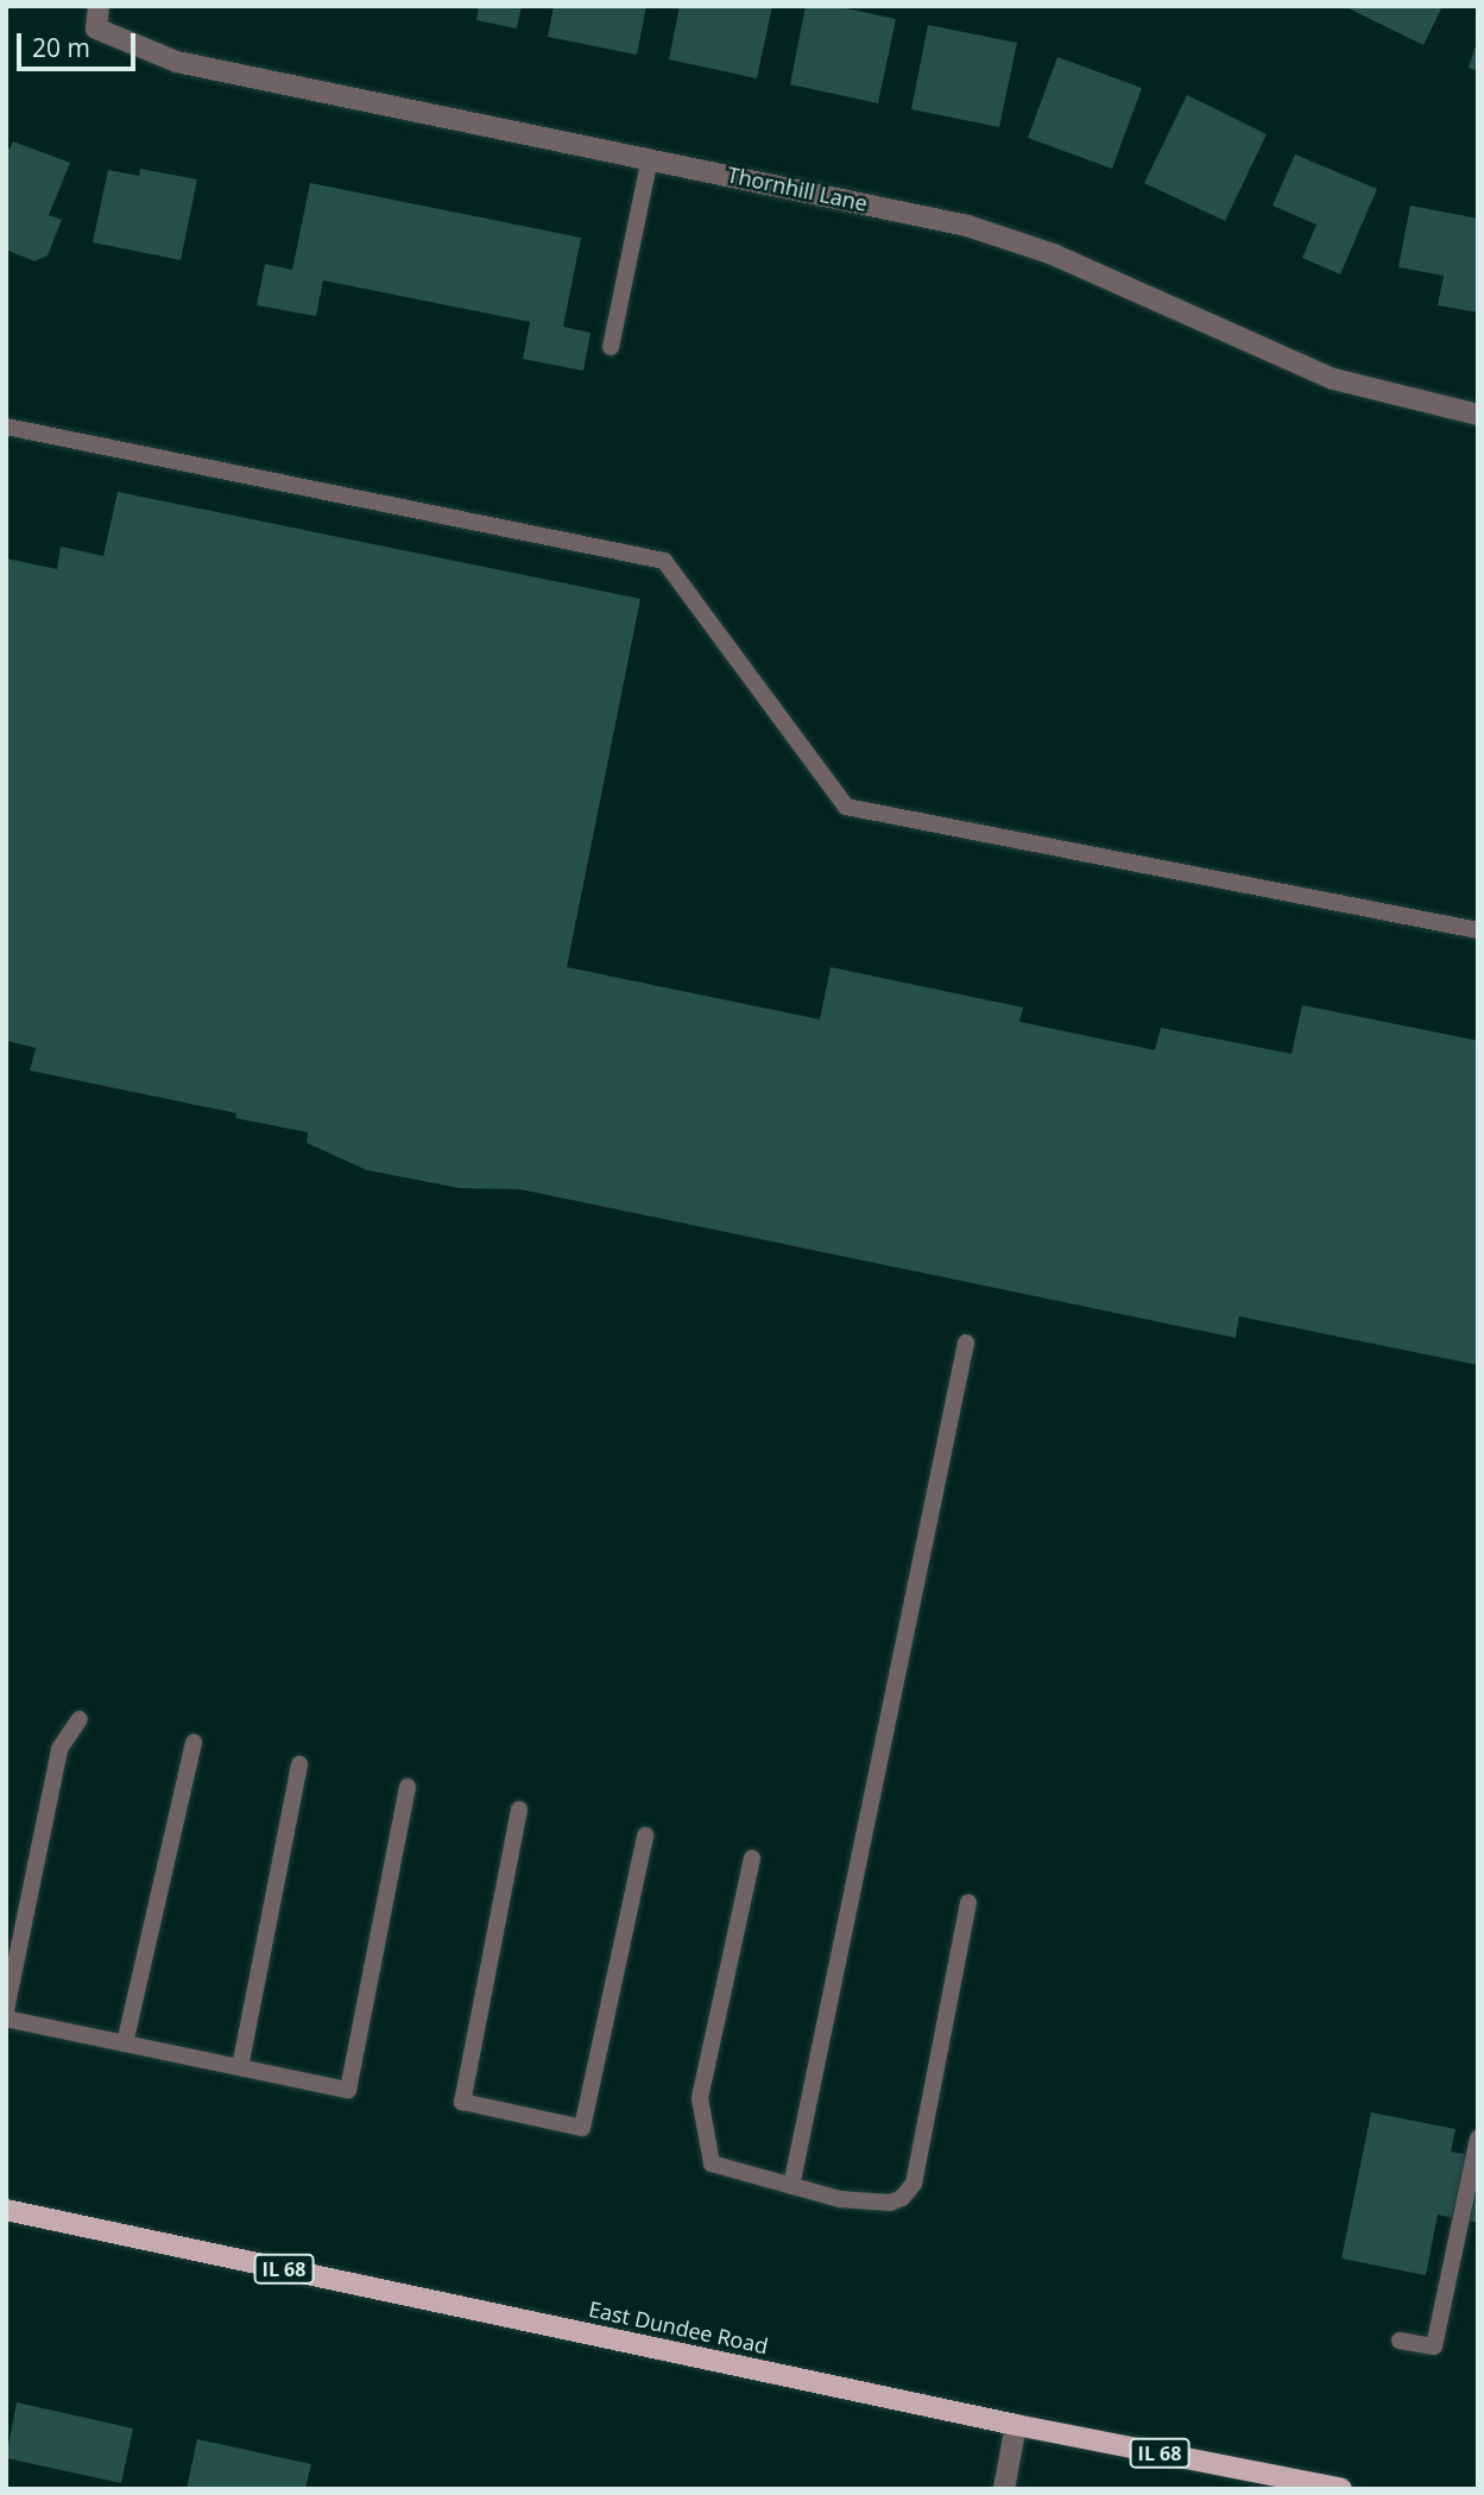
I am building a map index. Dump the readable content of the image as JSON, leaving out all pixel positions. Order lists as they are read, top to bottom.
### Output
{
  "streets": {
    "main road": ["IL 68", "East Dundee Road"],
    "street": ["Thornhill Lane"]
  },
  "scale_bar": "20 m"
}
